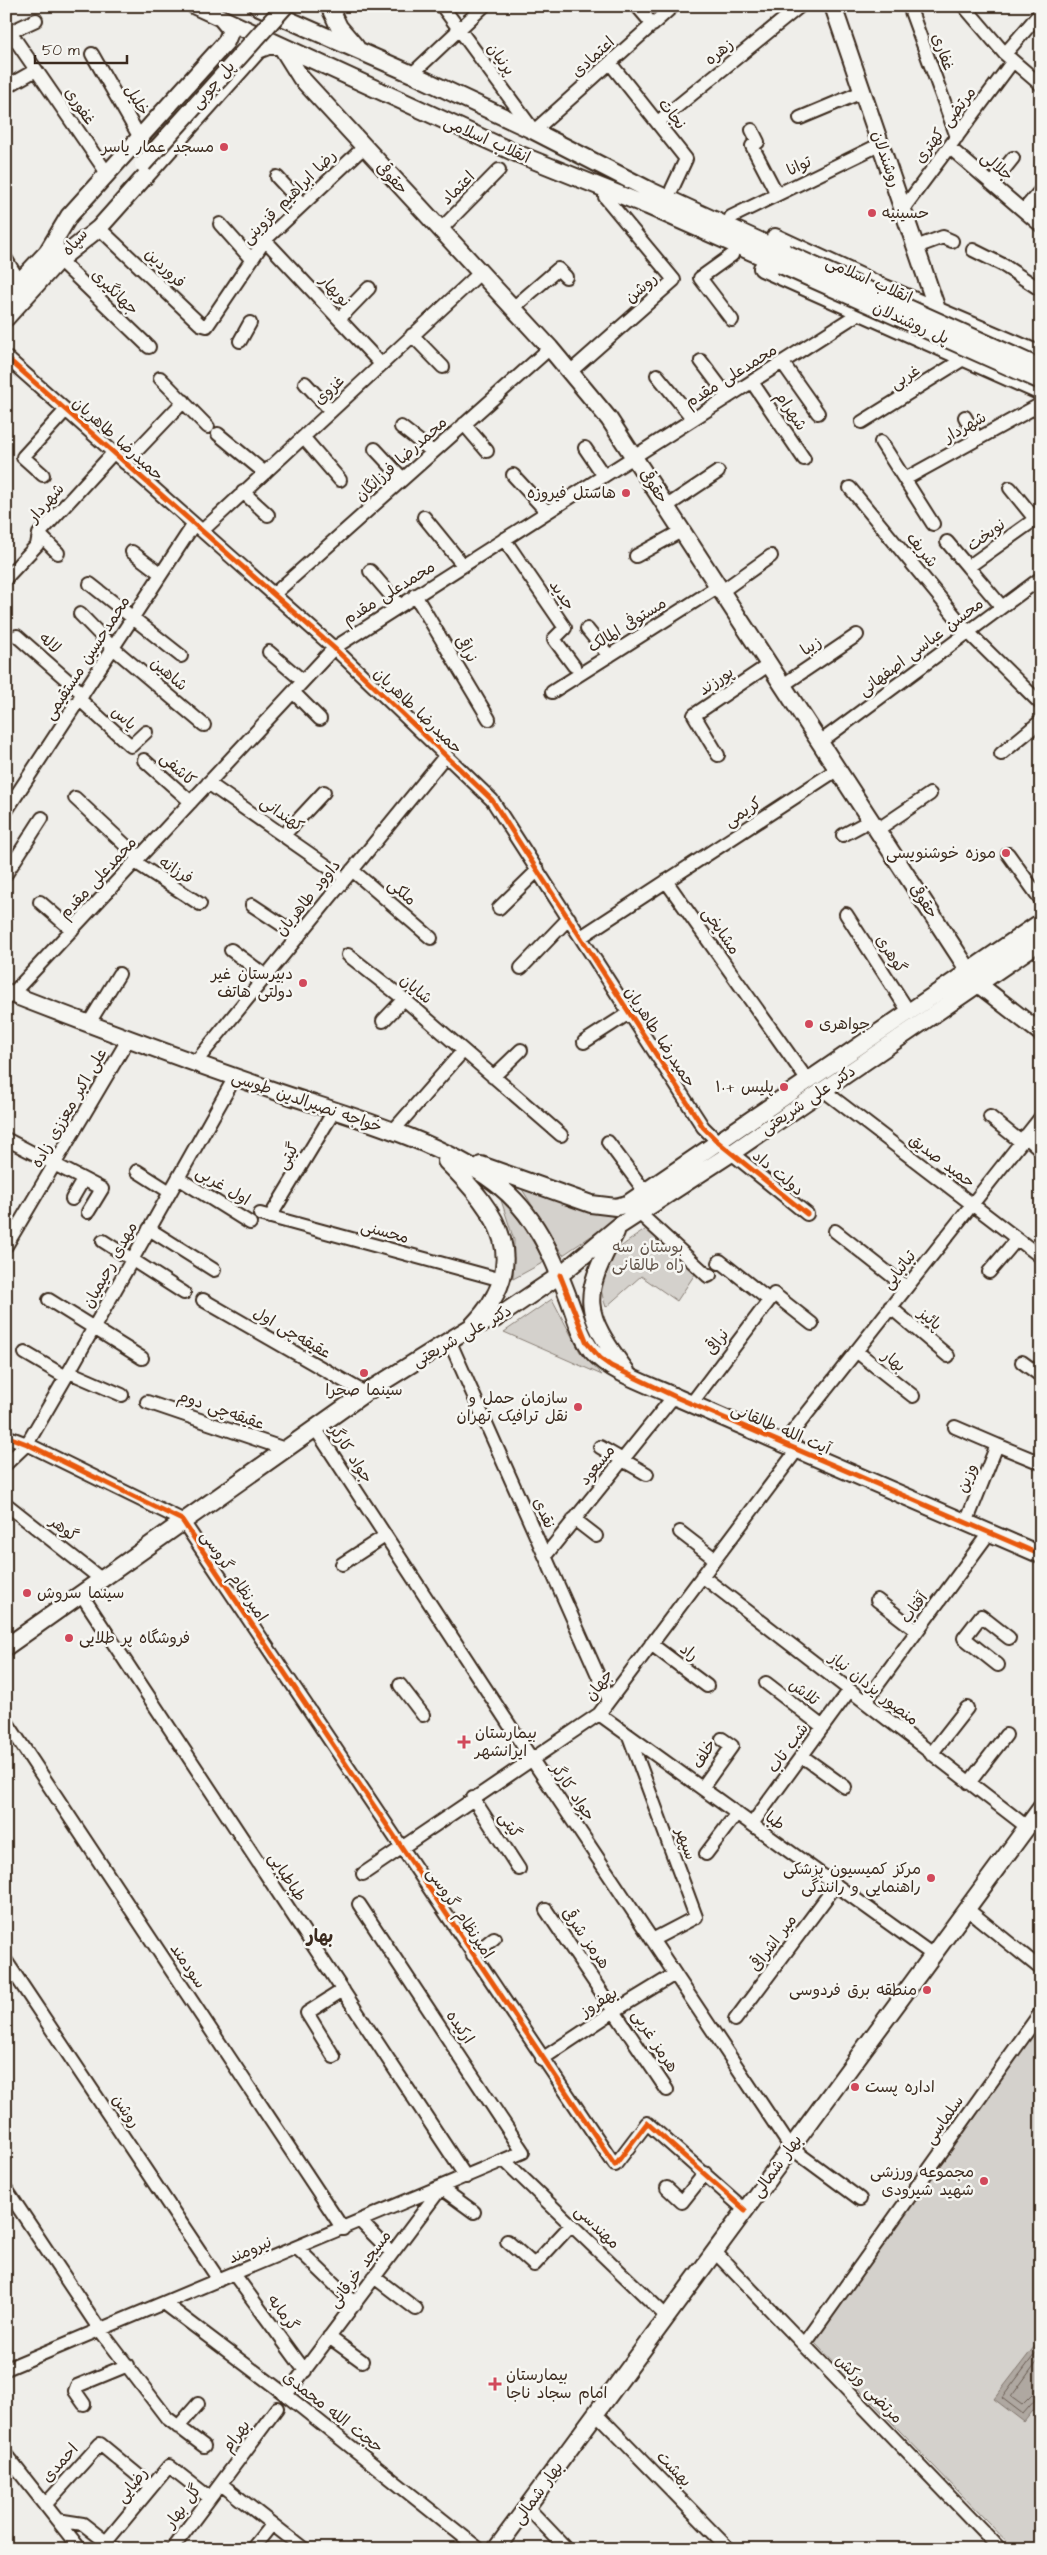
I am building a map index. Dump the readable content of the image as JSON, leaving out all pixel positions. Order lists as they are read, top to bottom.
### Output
{
  "streets": {
    "main road": [
      "پل چوبی",
      "انقلاب اسلامی",
      "روشندلان",
      "حقوقی",
      "سپاه",
      "پل روشندلان",
      "دکتر علی شریعتی",
      "خواجه نصیرالدین طوسی",
      "آیت الله طالقانی",
      "بهار شمالی"
    ],
    "street": [
      "زهره",
      "غفاری",
      "اعتمادی",
      "پرنیان",
      "خلیل",
      "غفوری",
      "نجات",
      "مرتضی کهتری",
      "توانا",
      "جلالی",
      "اعتماد",
      "رضا ابراهیم قزوینی",
      "فروردین",
      "روشن",
      "نوبهار",
      "جهانگیری",
      "محمدعلی مقدم",
      "غربی",
      "غزوی",
      "شهرام",
      "شهردار",
      "حمیدرضا طاهریان",
      "محمدرضا فرزانگان",
      "نوبخت",
      "شریف",
      "جدید",
      "مستوفی المالک",
      "لاله",
      "زیبا",
      "محسن عباسی اصفهانی",
      "نراقی",
      "محمدحسین مستقیمی",
      "شاهین",
      "پورزند",
      "یاس",
      "کاشفی",
      "کریمی",
      "کهندانی",
      "فرزانه",
      "ملکی",
      "داوود طاهریان",
      "مشایخی",
      "گوهری",
      "شایان",
      "علی اکبر معززی زاده",
      "گیتی",
      "حمید صدیق",
      "دولت داد",
      "اول غربی",
      "محسنی",
      "مهدی رحیمیان",
      "تباتبایی",
      "پائیز",
      "عقیقه‌چی اول",
      "بهار",
      "عقیقه‌چی دوم",
      "جواد کارگر",
      "مسعود",
      "وزین",
      "نقدی",
      "گوهر",
      "امیرنظام گروسی",
      "آفتاب",
      "راد",
      "جهان",
      "منصور یزدان نیاز",
      "تلاش",
      "شب تاب",
      "خلف",
      "طبا",
      "سپهر",
      "طباطبایی",
      "هرمز شرقی",
      "میر اشراقی",
      "سودمند",
      "بهفروز",
      "ارکیده",
      "هرمز غربی",
      "سلماسی",
      "مهندسی",
      "نیرومند",
      "مسجد خرقانی",
      "گرمابه",
      "مرتضی ورکش",
      "حجت الله محمدی",
      "بهرام",
      "احمدی",
      "بهشت",
      "رضایی",
      "گل بهار"
    ]
  },
  "crossings": [
    ["زهره", "نجات"],
    ["غفاری", "مرتضی کهتری"],
    ["غفاری", "جلالی"],
    ["اعتمادی", "پرنیان"],
    ["اعتمادی", "نجات"],
    ["اعتمادی", "انقلاب اسلامی"],
    ["پرنیان", "انقلاب اسلامی"],
    ["پل چوبی", "سپاه"],
    ["نجات", "انقلاب اسلامی"],
    ["مرتضی کهتری", "روشندلان"],
    ["مرتضی کهتری", "جلالی"],
    ["انقلاب اسلامی", "روشندلان"],
    ["انقلاب اسلامی", "توانا"],
    ["انقلاب اسلامی", "حقوقی"],
    ["انقلاب اسلامی", "روشن"],
    ["انقلاب اسلامی", "پل روشندلان"],
    ["انقلاب اسلامی", "محمدعلی مقدم"],
    ["انقلاب اسلامی", "غربی"],
    ["روشندلان", "توانا"],
    ["حقوقی", "اعتماد"],
    ["حقوقی", "رضا ابراهیم قزوینی"],
    ["حقوقی", "روشن"],
    ["حقوقی", "محمدعلی مقدم"],
    ["حقوقی", "غزوی"],
    ["حقوقی", "محمدرضا فرزانگان"],
    ["حقوقی", "مستوفی المالک"],
    ["حقوقی", "زیبا"],
    ["حقوقی", "محسن عباسی اصفهانی"],
    ["حقوقی", "پورزند"],
    ["حقوقی", "کریمی"],
    ["حقوقی", "دکتر علی شریعتی"],
    ["رضا ابراهیم قزوینی", "فروردین"],
    ["رضا ابراهیم قزوینی", "نوبهار"],
    ["سپاه", "جهانگیری"],
    ["روشن", "نیرومند"],
    ["نوبهار", "غزوی"],
    ["محمدعلی مقدم", "شهرام"],
    ["محمدعلی مقدم", "حمیدرضا طاهریان"],
    ["محمدعلی مقدم", "جدید"],
    ["محمدعلی مقدم", "نراقی"],
    ["محمدعلی مقدم", "کاشفی"],
    ["محمدعلی مقدم", "کهندانی"],
    ["محمدعلی مقدم", "فرزانه"],
    ["محمدعلی مقدم", "خواجه نصیرالدین طوسی"],
    ["غزوی", "حمیدرضا طاهریان"],
    ["غزوی", "محمدحسین مستقیمی"],
    ["شهردار", "حمیدرضا طاهریان"],
    ["حمیدرضا طاهریان", "محمدرضا فرزانگان"],
    ["حمیدرضا طاهریان", "محمدحسین مستقیمی"],
    ["حمیدرضا طاهریان", "داوود طاهریان"],
    ["حمیدرضا طاهریان", "دکتر علی شریعتی"],
    ["حمیدرضا طاهریان", "دولت داد"],
    ["نوبخت", "محسن عباسی اصفهانی"],
    ["شریف", "محسن عباسی اصفهانی"],
    ["لاله", "محمدحسین مستقیمی"],
    ["لاله", "یاس"],
    ["نراقی", "آیت الله طالقانی"],
    ["محمدحسین مستقیمی", "شاهین"],
    ["محمدحسین مستقیمی", "یاس"],
    ["کریمی", "مشایخی"],
    ["ملکی", "داوود طاهریان"],
    ["داوود طاهریان", "خواجه نصیرالدین طوسی"],
    ["مشایخی", "دکتر علی شریعتی"],
    ["گوهری", "دکتر علی شریعتی"],
    ["دکتر علی شریعتی", "خواجه نصیرالدین طوسی"],
    ["دکتر علی شریعتی", "حمید صدیق"],
    ["دکتر علی شریعتی", "دولت داد"],
    ["دکتر علی شریعتی", "عقیقه‌چی اول"],
    ["دکتر علی شریعتی", "عقیقه‌چی دوم"],
    ["دکتر علی شریعتی", "آیت الله طالقانی"],
    ["دکتر علی شریعتی", "جواد کارگر"],
    ["دکتر علی شریعتی", "نقدی"],
    ["دکتر علی شریعتی", "گوهر"],
    ["دکتر علی شریعتی", "امیرنظام گروسی"],
    ["دکتر علی شریعتی", "طباطبایی"],
    ["خواجه نصیرالدین طوسی", "علی اکبر معززی زاده"],
    ["خواجه نصیرالدین طوسی", "گیتی"],
    ["خواجه نصیرالدین طوسی", "مهدی رحیمیان"],
    ["خواجه نصیرالدین طوسی", "آیت الله طالقانی"],
    ["گیتی", "اول غربی"],
    ["گیتی", "محسنی"],
    ["گیتی", "جهان"],
    ["حمید صدیق", "تباتبایی"],
    ["اول غربی", "محسنی"],
    ["اول غربی", "مهدی رحیمیان"],
    ["تباتبایی", "پائیز"],
    ["تباتبایی", "بهار"],
    ["تباتبایی", "آیت الله طالقانی"],
    ["تباتبایی", "جهان"],
    ["آیت الله طالقانی", "مسعود"],
    ["آیت الله طالقانی", "وزین"],
    ["آیت الله طالقانی", "آفتاب"],
    ["آیت الله طالقانی", "جهان"],
    ["جواد کارگر", "جهان"],
    ["جواد کارگر", "سپهر"],
    ["جواد کارگر", "بهفروز"],
    ["جواد کارگر", "بهار شمالی"],
    ["مسعود", "نقدی"],
    ["نقدی", "جهان"],
    ["امیرنظام گروسی", "جهان"],
    ["امیرنظام گروسی", "بهفروز"],
    ["امیرنظام گروسی", "بهار شمالی"],
    ["آفتاب", "منصور یزدان نیاز"],
    ["راد", "جهان"],
    ["جهان", "منصور یزدان نیاز"],
    ["جهان", "طبا"],
    ["منصور یزدان نیاز", "شب تاب"],
    ["منصور یزدان نیاز", "بهار شمالی"],
    ["تلاش", "شب تاب"],
    ["شب تاب", "طبا"],
    ["خلف", "طبا"],
    ["طبا", "سپهر"],
    ["طبا", "میر اشراقی"],
    ["طبا", "بهار شمالی"],
    ["طباطبایی", "نیرومند"],
    ["هرمز شرقی", "بهفروز"],
    ["هرمز شرقی", "هرمز غربی"],
    ["سودمند", "نیرومند"],
    ["بهفروز", "هرمز غربی"],
    ["ارکیده", "مهندسی"],
    ["ارکیده", "نیرومند"],
    ["سلماسی", "مرتضی ورکش"],
    ["بهار شمالی", "مهندسی"],
    ["بهار شمالی", "مرتضی ورکش"],
    ["بهار شمالی", "بهشت"],
    ["مهندسی", "نیرومند"],
    ["نیرومند", "مسجد خرقانی"],
    ["نیرومند", "گرمابه"],
    ["نیرومند", "حجت الله محمدی"],
    ["مسجد خرقانی", "گرمابه"],
    ["مسجد خرقانی", "حجت الله محمدی"],
    ["بهرام", "گل بهار"],
    ["رضایی", "گل بهار"]
  ],
  "districts": ["بهار"],
  "parks": ["بوستان سه راه طالقانی"],
  "places": {
    "other": [
      "مسجد عمار یاسر",
      "حسینیه",
      "هاستل فیروزه",
      "موزه خوشنویسی",
      "دبیرستان غیر دولتی هاتف",
      "جواهری",
      "پلیس +۱۰",
      "سینما صحرا",
      "سازمان حمل و نقل ترافیک تهران",
      "سینما سروش",
      "فروشگاه پر طلایی",
      "مرکز کمیسیون پزشکی راهنمایی و رانندگی",
      "منطقه برق فردوسی",
      "اداره پست",
      "مجموعه ورزشی شهید شیرودی"
    ],
    "health": ["بیمارستان ایرانشهر", "بیمارستان امام سجاد ناجا"]
  },
  "scale_bar": "50 m"
}
